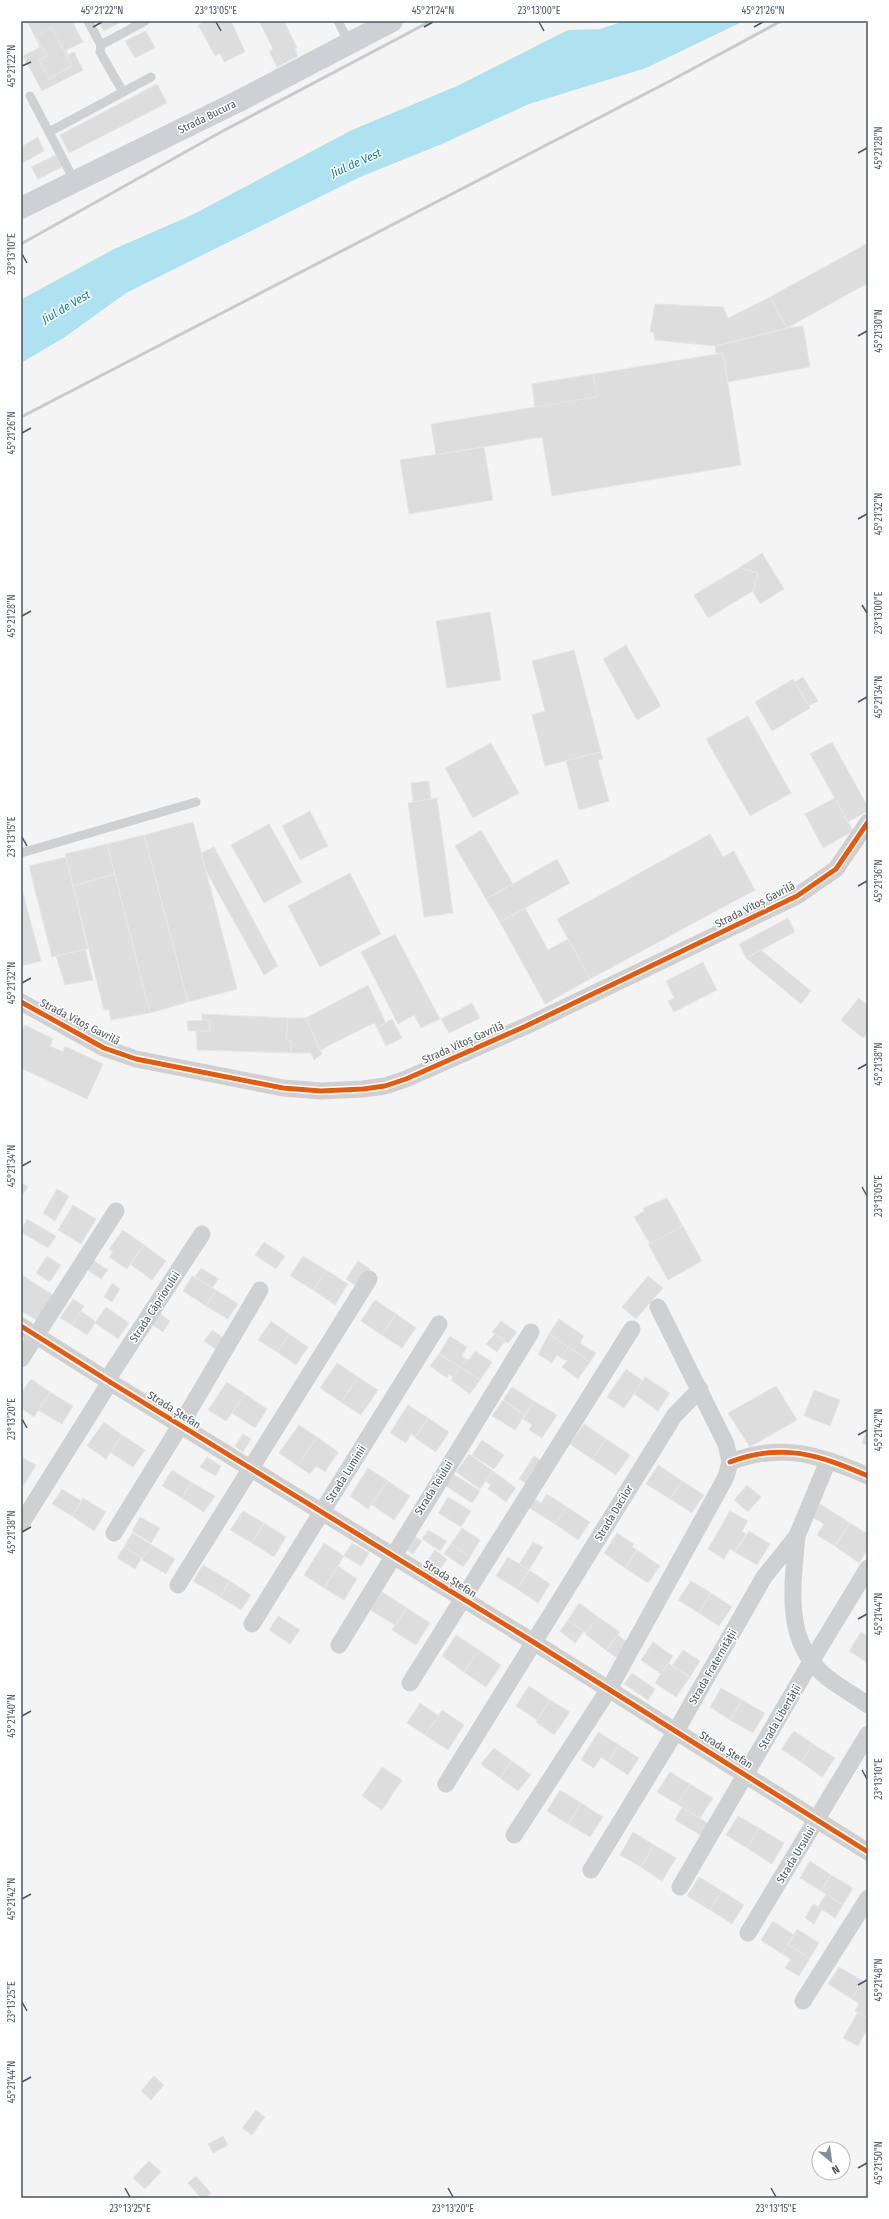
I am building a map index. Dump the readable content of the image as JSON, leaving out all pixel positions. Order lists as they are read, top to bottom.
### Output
{
  "streets": {
    "main road": ["Strada Bucura"],
    "street": [
      "Strada Vitoș Gavrilă",
      "Strada Căpriorului",
      "Strada Ștefan",
      "Strada Luminii",
      "Strada Teiului",
      "Strada Dacilor",
      "Strada Fraternității",
      "Strada Libertății",
      "Strada Ursului"
    ]
  },
  "crossings": [
    ["Strada Căpriorului", "Strada Ștefan"],
    ["Strada Ștefan", "Strada Luminii"],
    ["Strada Ștefan", "Strada Teiului"],
    ["Strada Ștefan", "Strada Dacilor"],
    ["Strada Ștefan", "Strada Fraternității"],
    ["Strada Ștefan", "Strada Libertății"],
    ["Strada Ștefan", "Strada Ursului"]
  ],
  "water": ["Jiul de Vest"],
  "north": "bottom right",
  "coordinates": [
    "45°21'22\"N",
    "23°13'05\"E",
    "45°21'24\"N",
    "23°13'00\"E",
    "45°21'26\"N",
    "45°21'28\"N",
    "23°13'10\"E",
    "45°21'30\"N",
    "45°21'32\"N",
    "45°21'34\"N",
    "23°13'15\"E",
    "45°21'36\"N",
    "45°21'38\"N",
    "23°13'20\"E",
    "45°21'42\"N",
    "45°21'44\"N",
    "45°21'40\"N",
    "45°21'48\"N",
    "23°13'25\"E",
    "45°21'50\"N"
  ]
}
